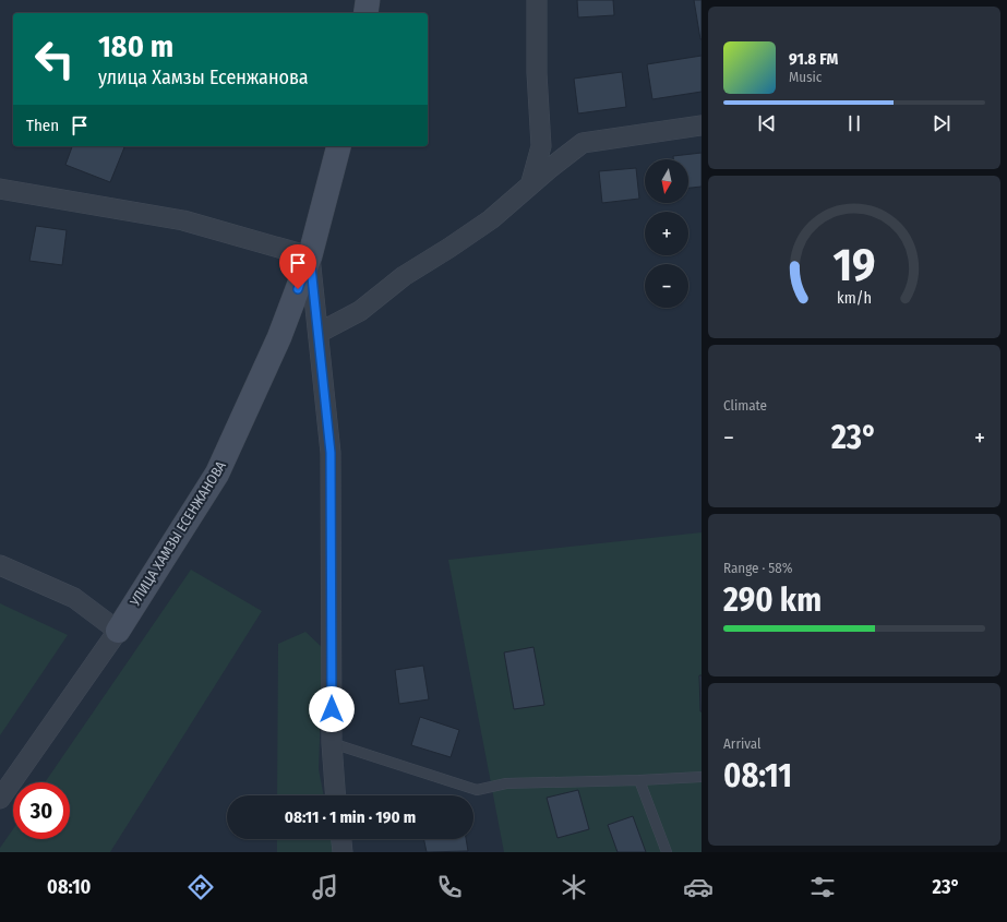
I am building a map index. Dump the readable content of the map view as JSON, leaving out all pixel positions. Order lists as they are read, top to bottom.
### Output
{
  "streets": {
    "street": ["УЛИЦА ХАМЗЫ ЕСЕНЖАНОВА"]
  },
  "north": "bottom",
  "page": {
    "turn": ["180 m", "улица Хамзы Есенжанова"],
    "song": ["91.8 FM", "Music"],
    "then": "Then",
    "map_buttons": ["+", "−"],
    "tile": [
      "Climate",
      ["Range · 58%", "290 km"],
      ["Arrival", "08:11"]
    ],
    "heat": ["−", "23°", "+"],
    "limit": "30",
    "trip": "08:11 · 1 min · 190 m",
    "tabs": ["08:10", "23°"],
    "gauge": ["19", "km/h"]
  }
}
